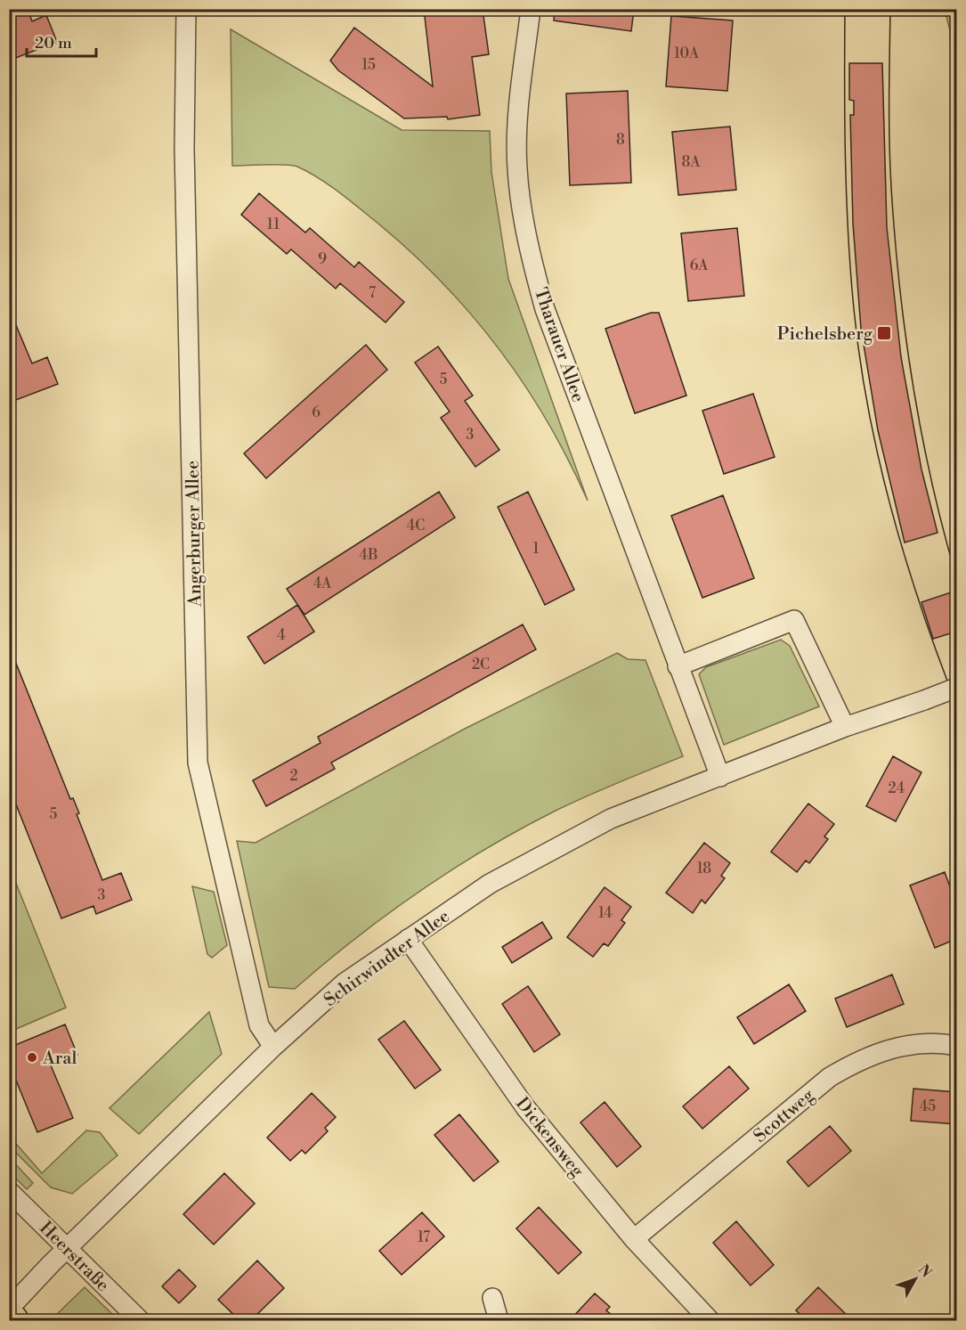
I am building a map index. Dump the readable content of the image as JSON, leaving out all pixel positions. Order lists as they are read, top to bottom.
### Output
{
  "streets": {
    "street": [
      "Tharauer Allee",
      "Angerburger Allee",
      "Schirwindter Allee",
      "Scottweg",
      "Dickensweg",
      "Heerstraße"
    ]
  },
  "crossings": [
    ["Tharauer Allee", "Schirwindter Allee"],
    ["Angerburger Allee", "Schirwindter Allee"],
    ["Schirwindter Allee", "Dickensweg"],
    ["Schirwindter Allee", "Heerstraße"],
    ["Scottweg", "Dickensweg"]
  ],
  "places": {
    "transit": ["Pichelsberg"],
    "other": ["Aral"]
  },
  "house_numbers": [
    "10A",
    "15",
    "8",
    "8A",
    "11",
    "9",
    "6A",
    "7",
    "5",
    "6",
    "3",
    "4C",
    "1",
    "4B",
    "4A",
    "4",
    "2C",
    "2",
    "24",
    "5",
    "18",
    "3",
    "14",
    "45",
    "17"
  ],
  "scale_bar": "20 m",
  "north": "top right"
}
